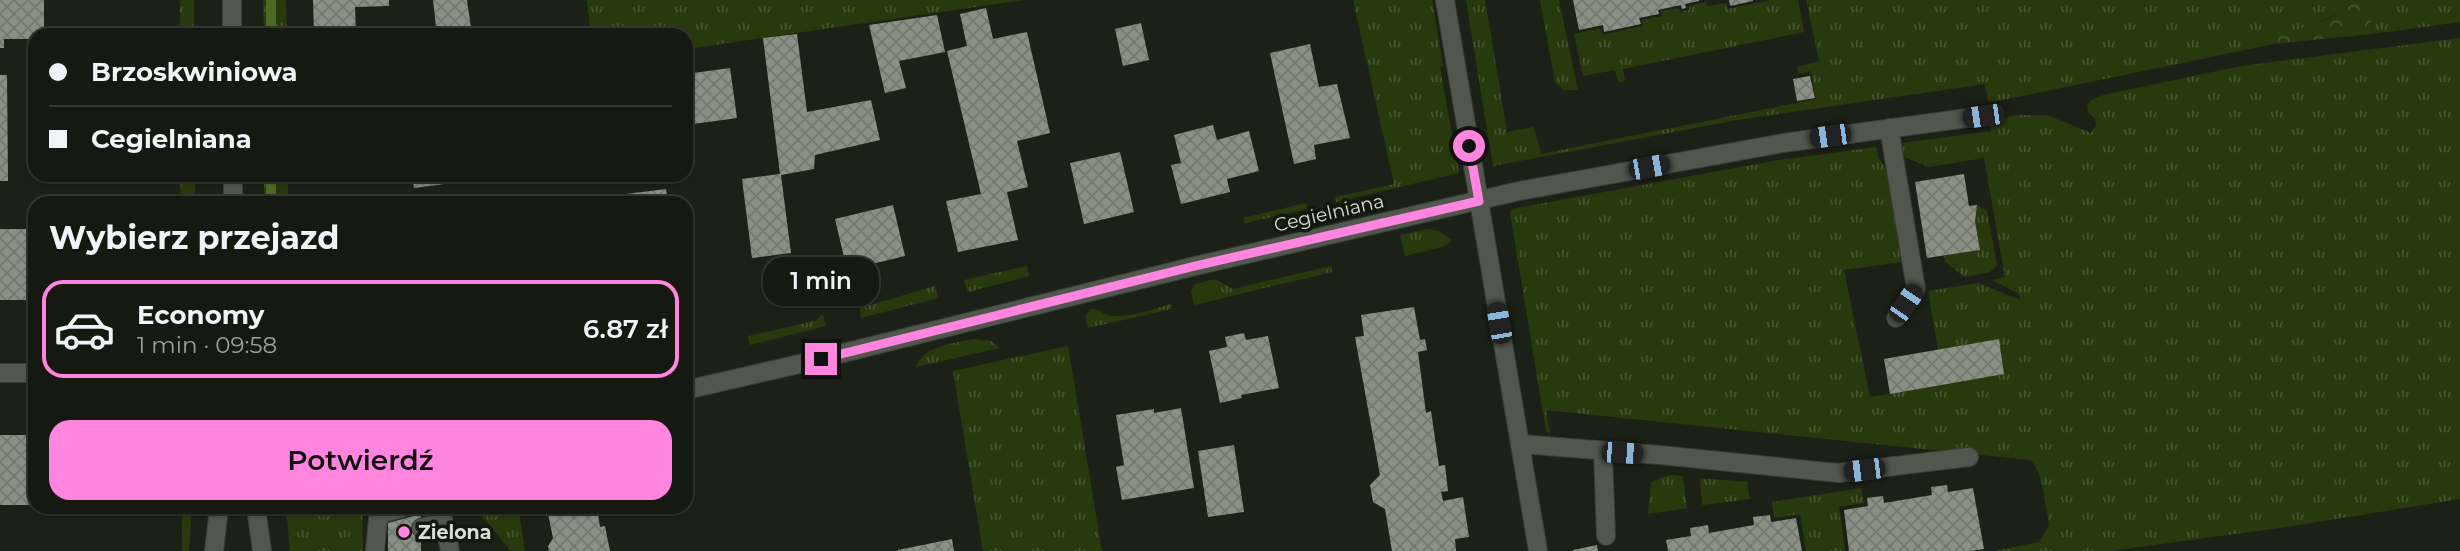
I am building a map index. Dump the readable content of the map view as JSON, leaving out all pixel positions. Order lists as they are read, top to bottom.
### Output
{
  "streets": {
    "street": ["Cegielniana"]
  },
  "places": ["Zielona"],
  "page": {
    "banner": ["Brzoskwiniowa", "Cegielniana"],
    "heading": "Wybierz przejazd",
    "bubble": "1 min",
    "list": [
      {
        "name": "Economy",
        "note": "1 min · 09:58",
        "value": "6.87 zł"
      }
    ],
    "buttons": "Potwierdź"
  }
}
